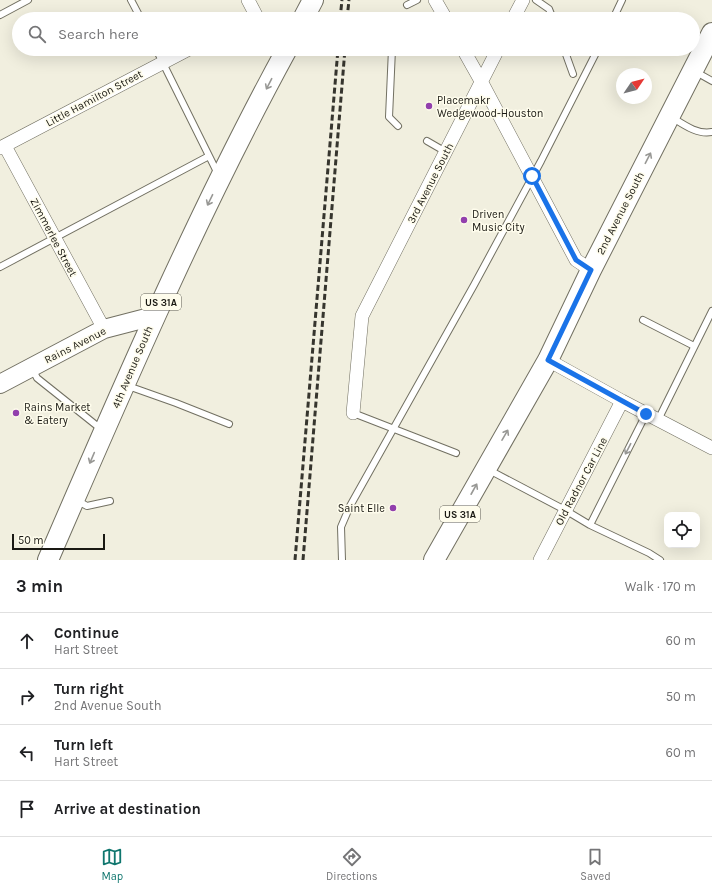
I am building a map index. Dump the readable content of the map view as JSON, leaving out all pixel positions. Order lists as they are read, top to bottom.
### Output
{
  "streets": {
    "main road": ["2nd Avenue South", "US 31A", "4th Avenue South"],
    "street": [
      "Little Hamilton Street",
      "3rd Avenue South",
      "Zimmerlee Street",
      "Rains Avenue",
      "Old Radnor Car Line"
    ]
  },
  "crossings": [
    ["Little Hamilton Street", "Zimmerlee Street"],
    ["Zimmerlee Street", "Rains Avenue"],
    ["Rains Avenue", "4th Avenue South"]
  ],
  "one_way": ["2nd Avenue South", "4th Avenue South"],
  "places": [
    "Placemakr Wedgewood-Houston",
    "Driven Music City",
    "Rains Market & Eatery",
    "Saint Elle"
  ],
  "scale_bar": "50 m",
  "north": "top right",
  "page": {
    "search": "Search here",
    "scale": "50 m",
    "heading": ["3 min", "Walk · 170 m"],
    "list": [
      ["Continue", "Hart Street", "60 m"],
      ["Turn right", "2nd Avenue South", "50 m"],
      ["Turn left", "Hart Street", "60 m"],
      "Arrive at destination"
    ],
    "nav": ["Map", "Directions", "Saved"]
  }
}
